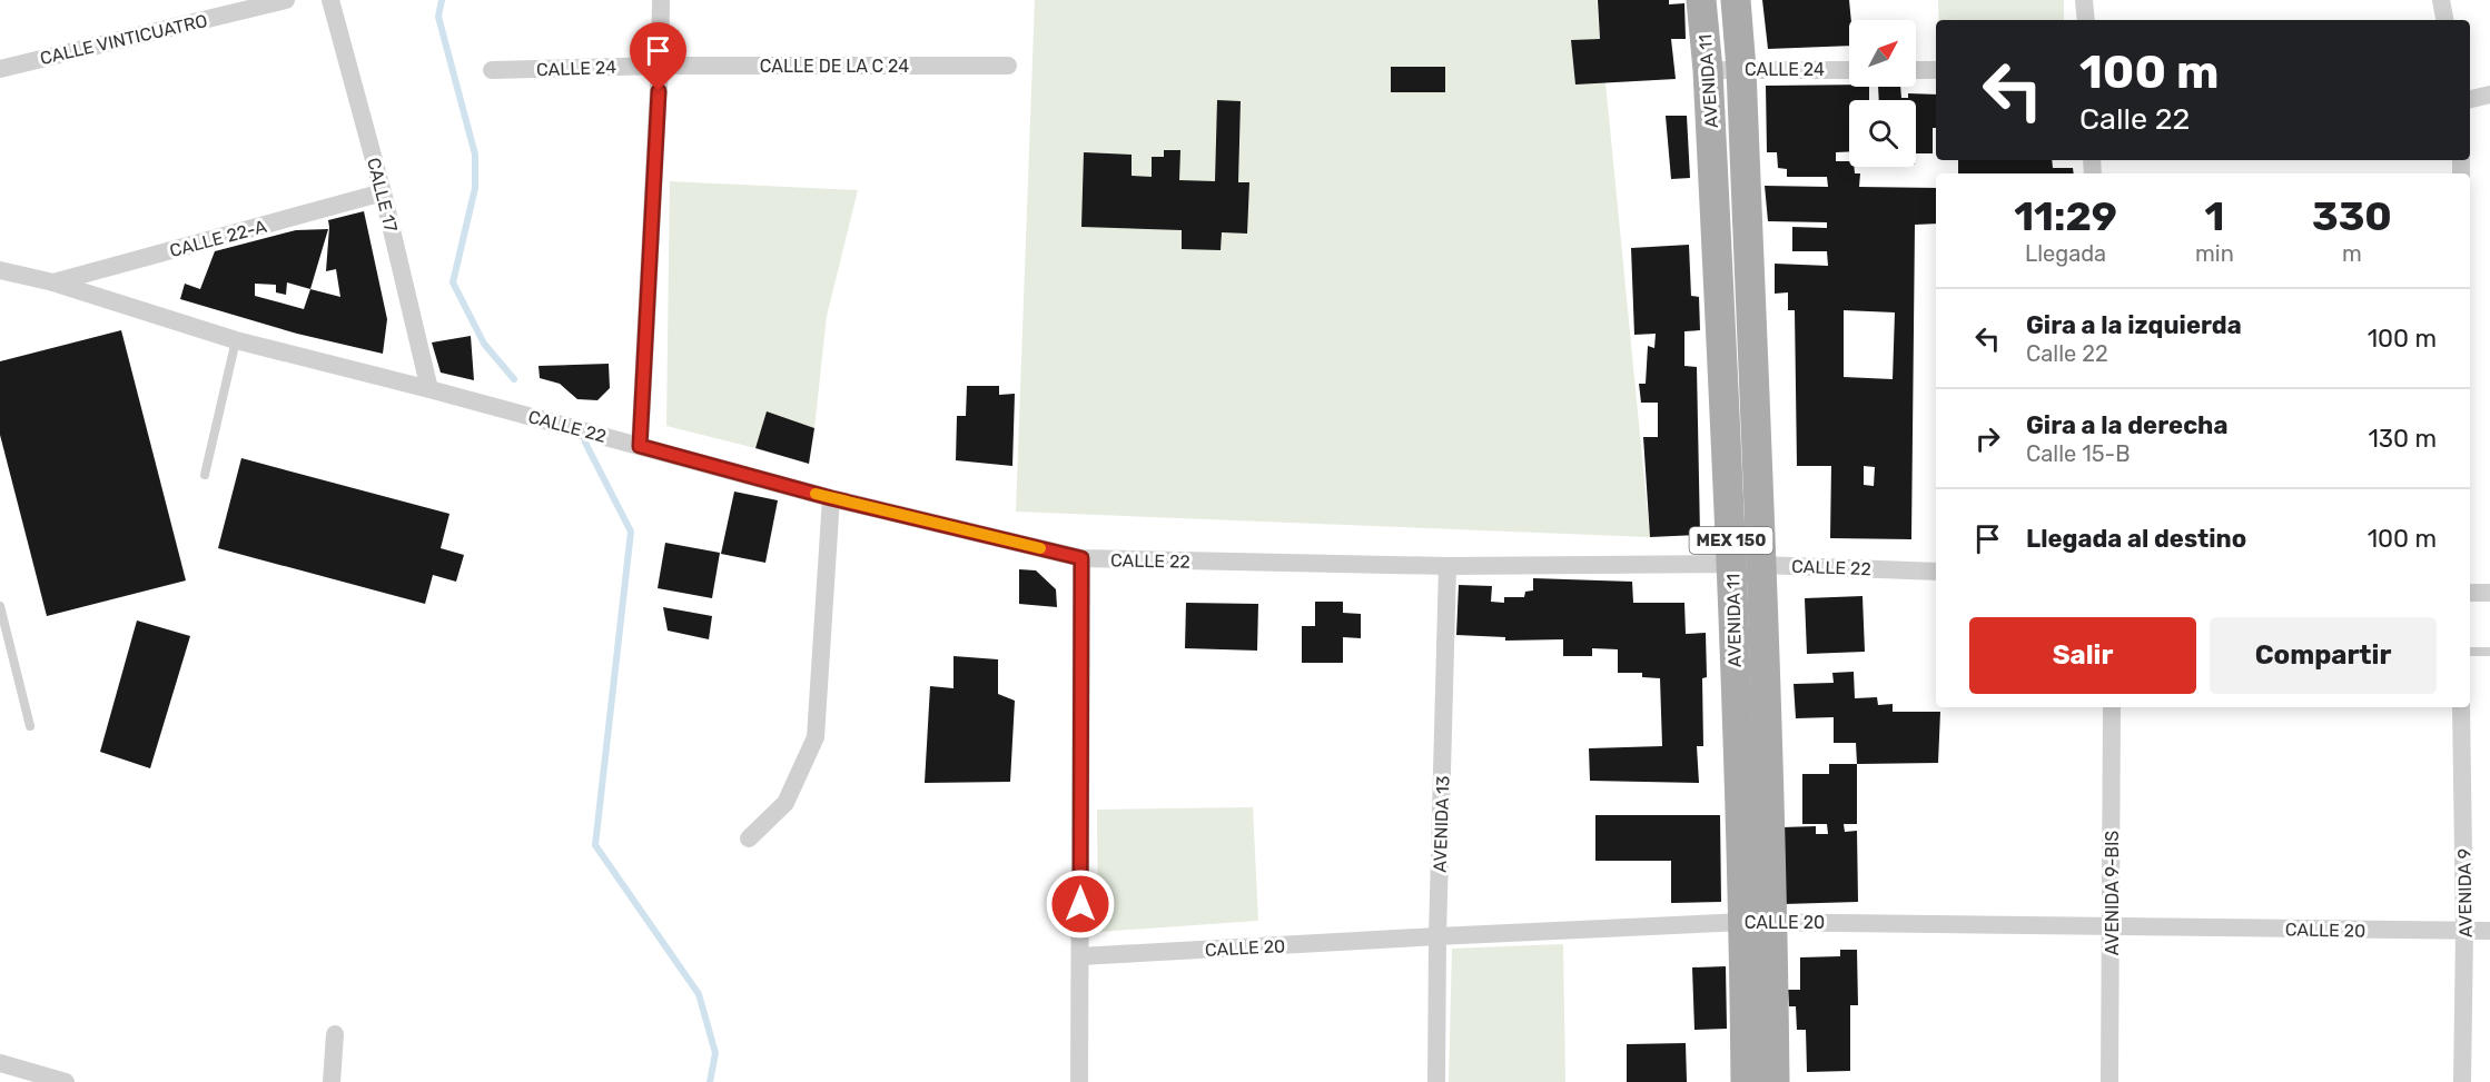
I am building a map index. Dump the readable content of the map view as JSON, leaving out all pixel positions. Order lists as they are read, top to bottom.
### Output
{
  "streets": {
    "main road": ["AVENIDA 11", "MEX 150"],
    "street": [
      "CALLE VINTICUATRO",
      "CALLE DE LA C 24",
      "CALLE 24",
      "CALLE 17",
      "CALLE 22-A",
      "CALLE 22",
      "AVENIDA 13",
      "AVENIDA 9-BIS",
      "AVENIDA 9",
      "CALLE 20"
    ]
  },
  "crossings": [
    ["CALLE DE LA C 24", "CALLE 24"],
    ["CALLE 24", "AVENIDA 11"],
    ["AVENIDA 11", "CALLE 22"],
    ["AVENIDA 11", "CALLE 20"],
    ["CALLE 17", "CALLE 22-A"],
    ["CALLE 17", "CALLE 22"],
    ["CALLE 22-A", "CALLE 22"],
    ["CALLE 22", "AVENIDA 13"],
    ["AVENIDA 13", "CALLE 20"],
    ["AVENIDA 9-BIS", "CALLE 20"],
    ["AVENIDA 9", "CALLE 20"]
  ],
  "north": "top right",
  "page": {
    "turn": ["100 m", "Calle 22"],
    "eta": [
      "11:29",
      "Llegada",
      "1",
      "min",
      "330",
      "m"
    ],
    "list": [
      {
        "name": "Gira a la izquierda",
        "note": "Calle 22",
        "value": "100 m"
      },
      {
        "name": "Gira a la derecha",
        "note": "Calle 15-B",
        "value": "130 m"
      },
      {
        "name": "Llegada al destino",
        "value": "100 m"
      }
    ],
    "buttons": ["Salir", "Compartir"]
  }
}
